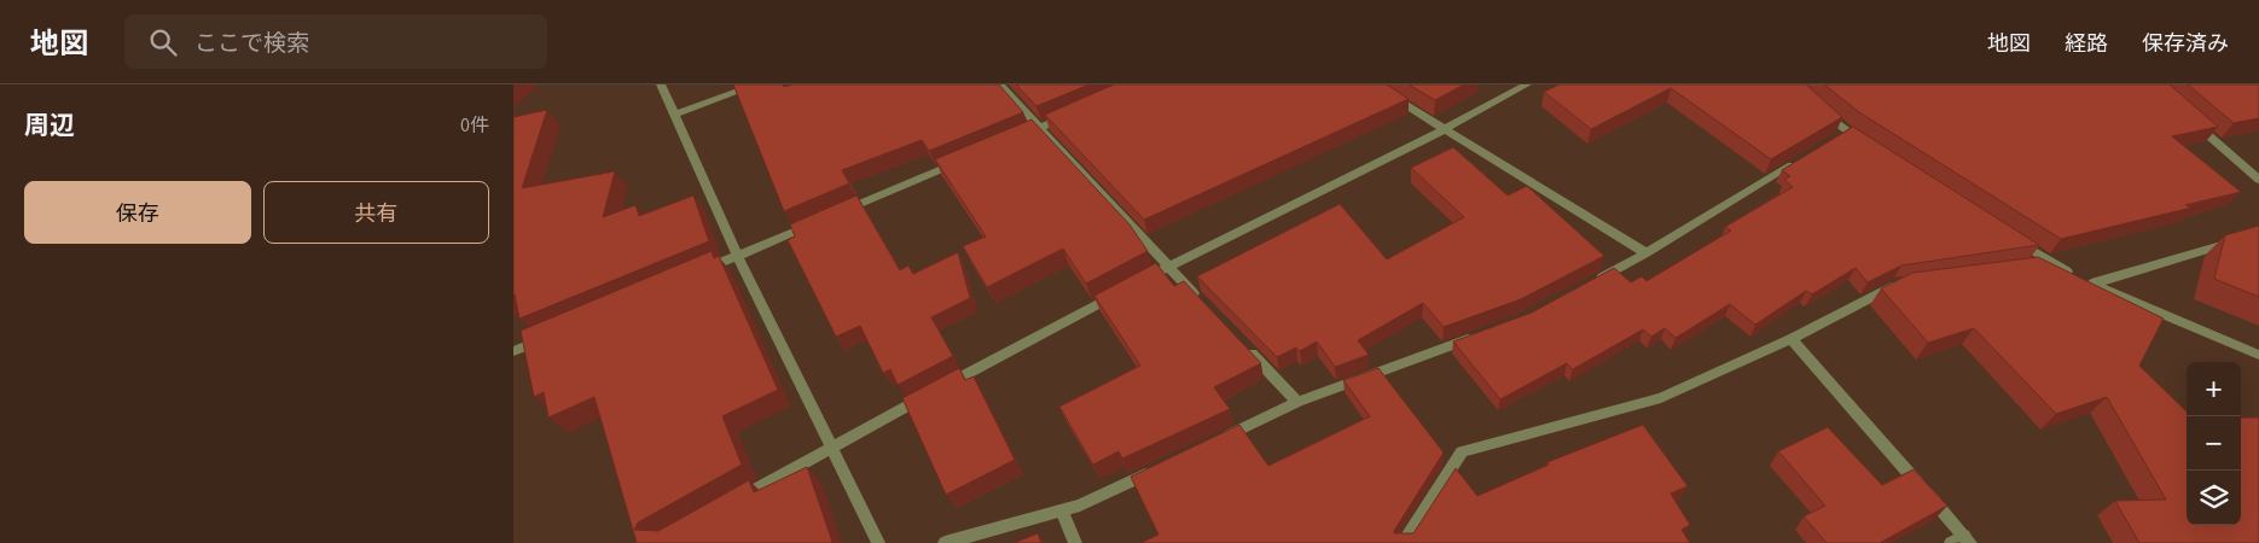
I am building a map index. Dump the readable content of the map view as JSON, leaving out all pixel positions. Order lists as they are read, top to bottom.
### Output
{
  "page": {
    "header": "地図",
    "search": "ここで検索",
    "nav": ["地図", "経路", "保存済み"],
    "heading": ["周辺", "0件"],
    "buttons": ["保存", "共有"],
    "map_buttons": ["+", "−"]
  }
}
